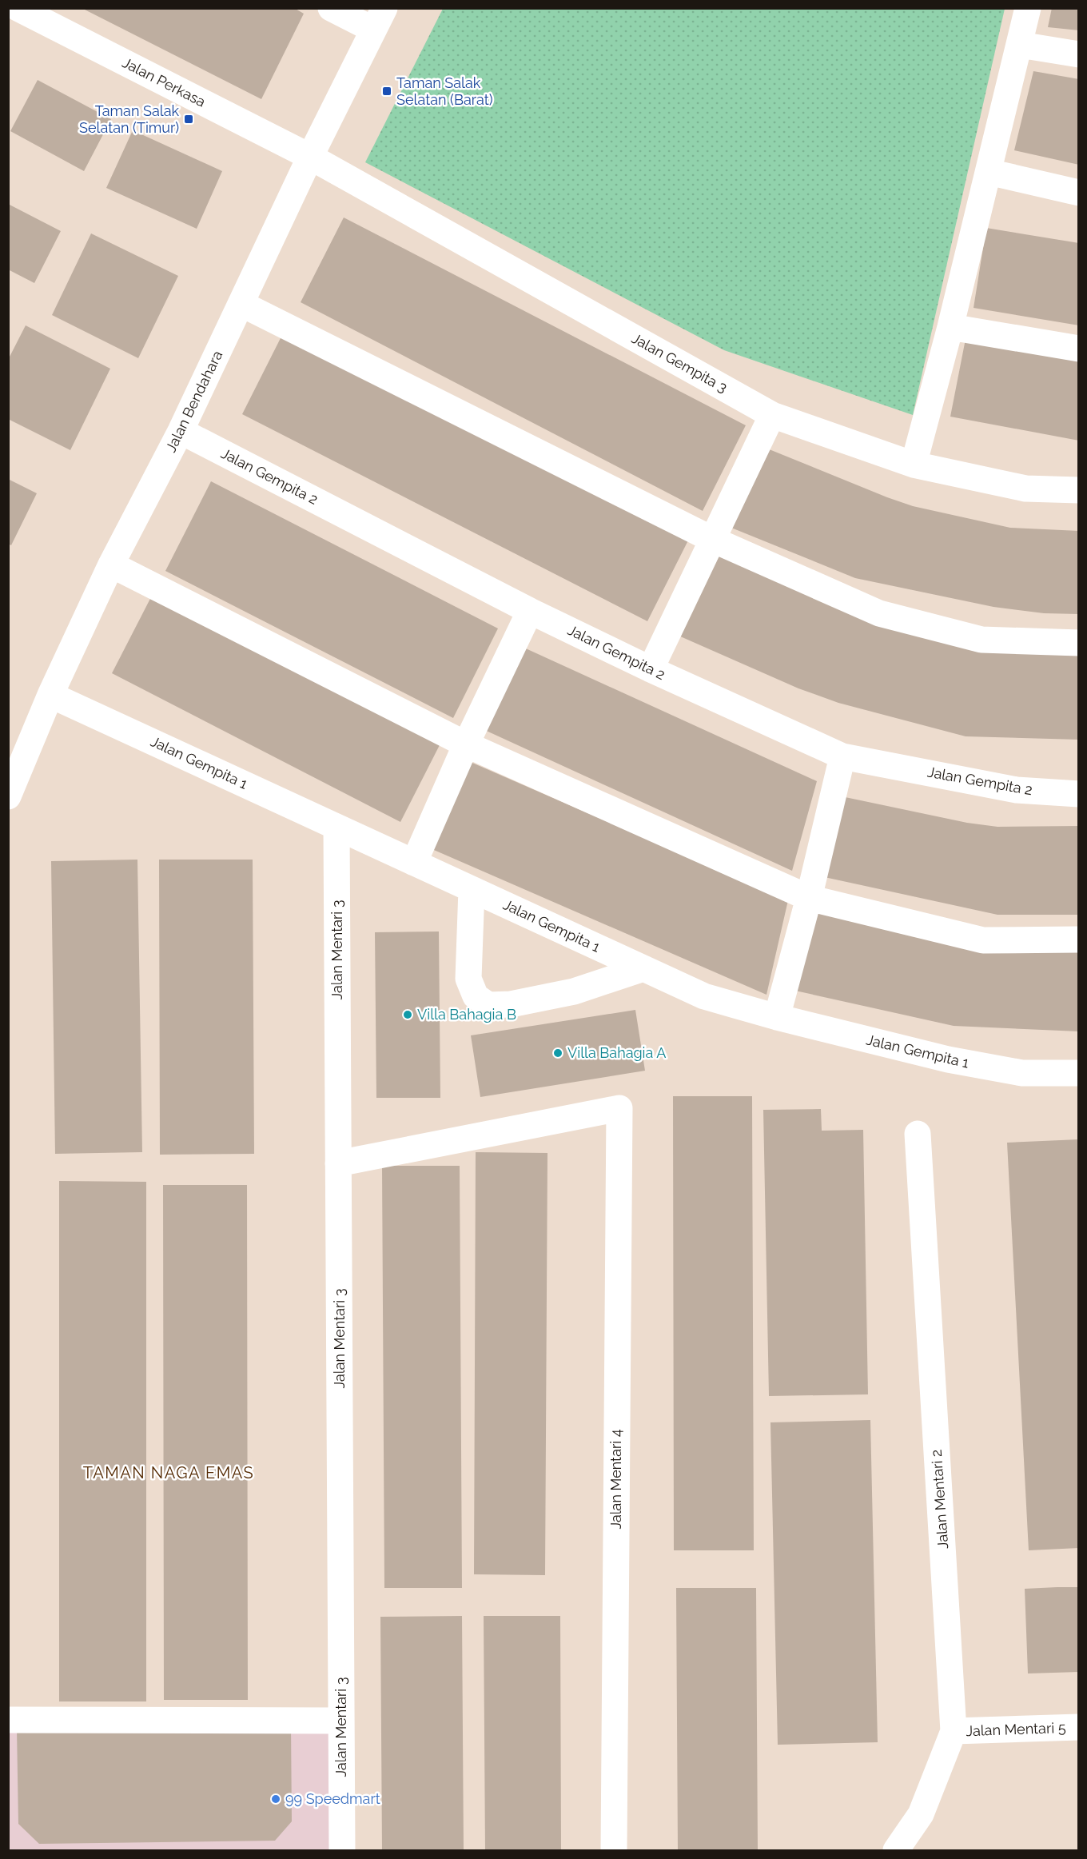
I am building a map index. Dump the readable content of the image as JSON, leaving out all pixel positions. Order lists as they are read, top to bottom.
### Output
{
  "streets": {
    "street": [
      "Jalan Perkasa",
      "Jalan Gempita 3",
      "Jalan Bendahara",
      "Jalan Gempita 2",
      "Jalan Gempita 1",
      "Jalan Mentari 3",
      "Jalan Mentari 4",
      "Jalan Mentari 2",
      "Jalan Mentari 5"
    ]
  },
  "crossings": [
    ["Jalan Perkasa", "Jalan Gempita 3"],
    ["Jalan Perkasa", "Jalan Bendahara"],
    ["Jalan Gempita 3", "Jalan Bendahara"],
    ["Jalan Bendahara", "Jalan Gempita 2"],
    ["Jalan Bendahara", "Jalan Gempita 1"],
    ["Jalan Gempita 1", "Jalan Mentari 3"],
    ["Jalan Mentari 3", "Jalan Mentari 4"],
    ["Jalan Mentari 2", "Jalan Mentari 5"]
  ],
  "districts": ["TAMAN NAGA EMAS"],
  "places": {
    "transit": ["Taman Salak Selatan (Barat)", "Taman Salak Selatan (Timur)"],
    "other": ["Villa Bahagia B", "Villa Bahagia A", "99 Speedmart"]
  }
}
